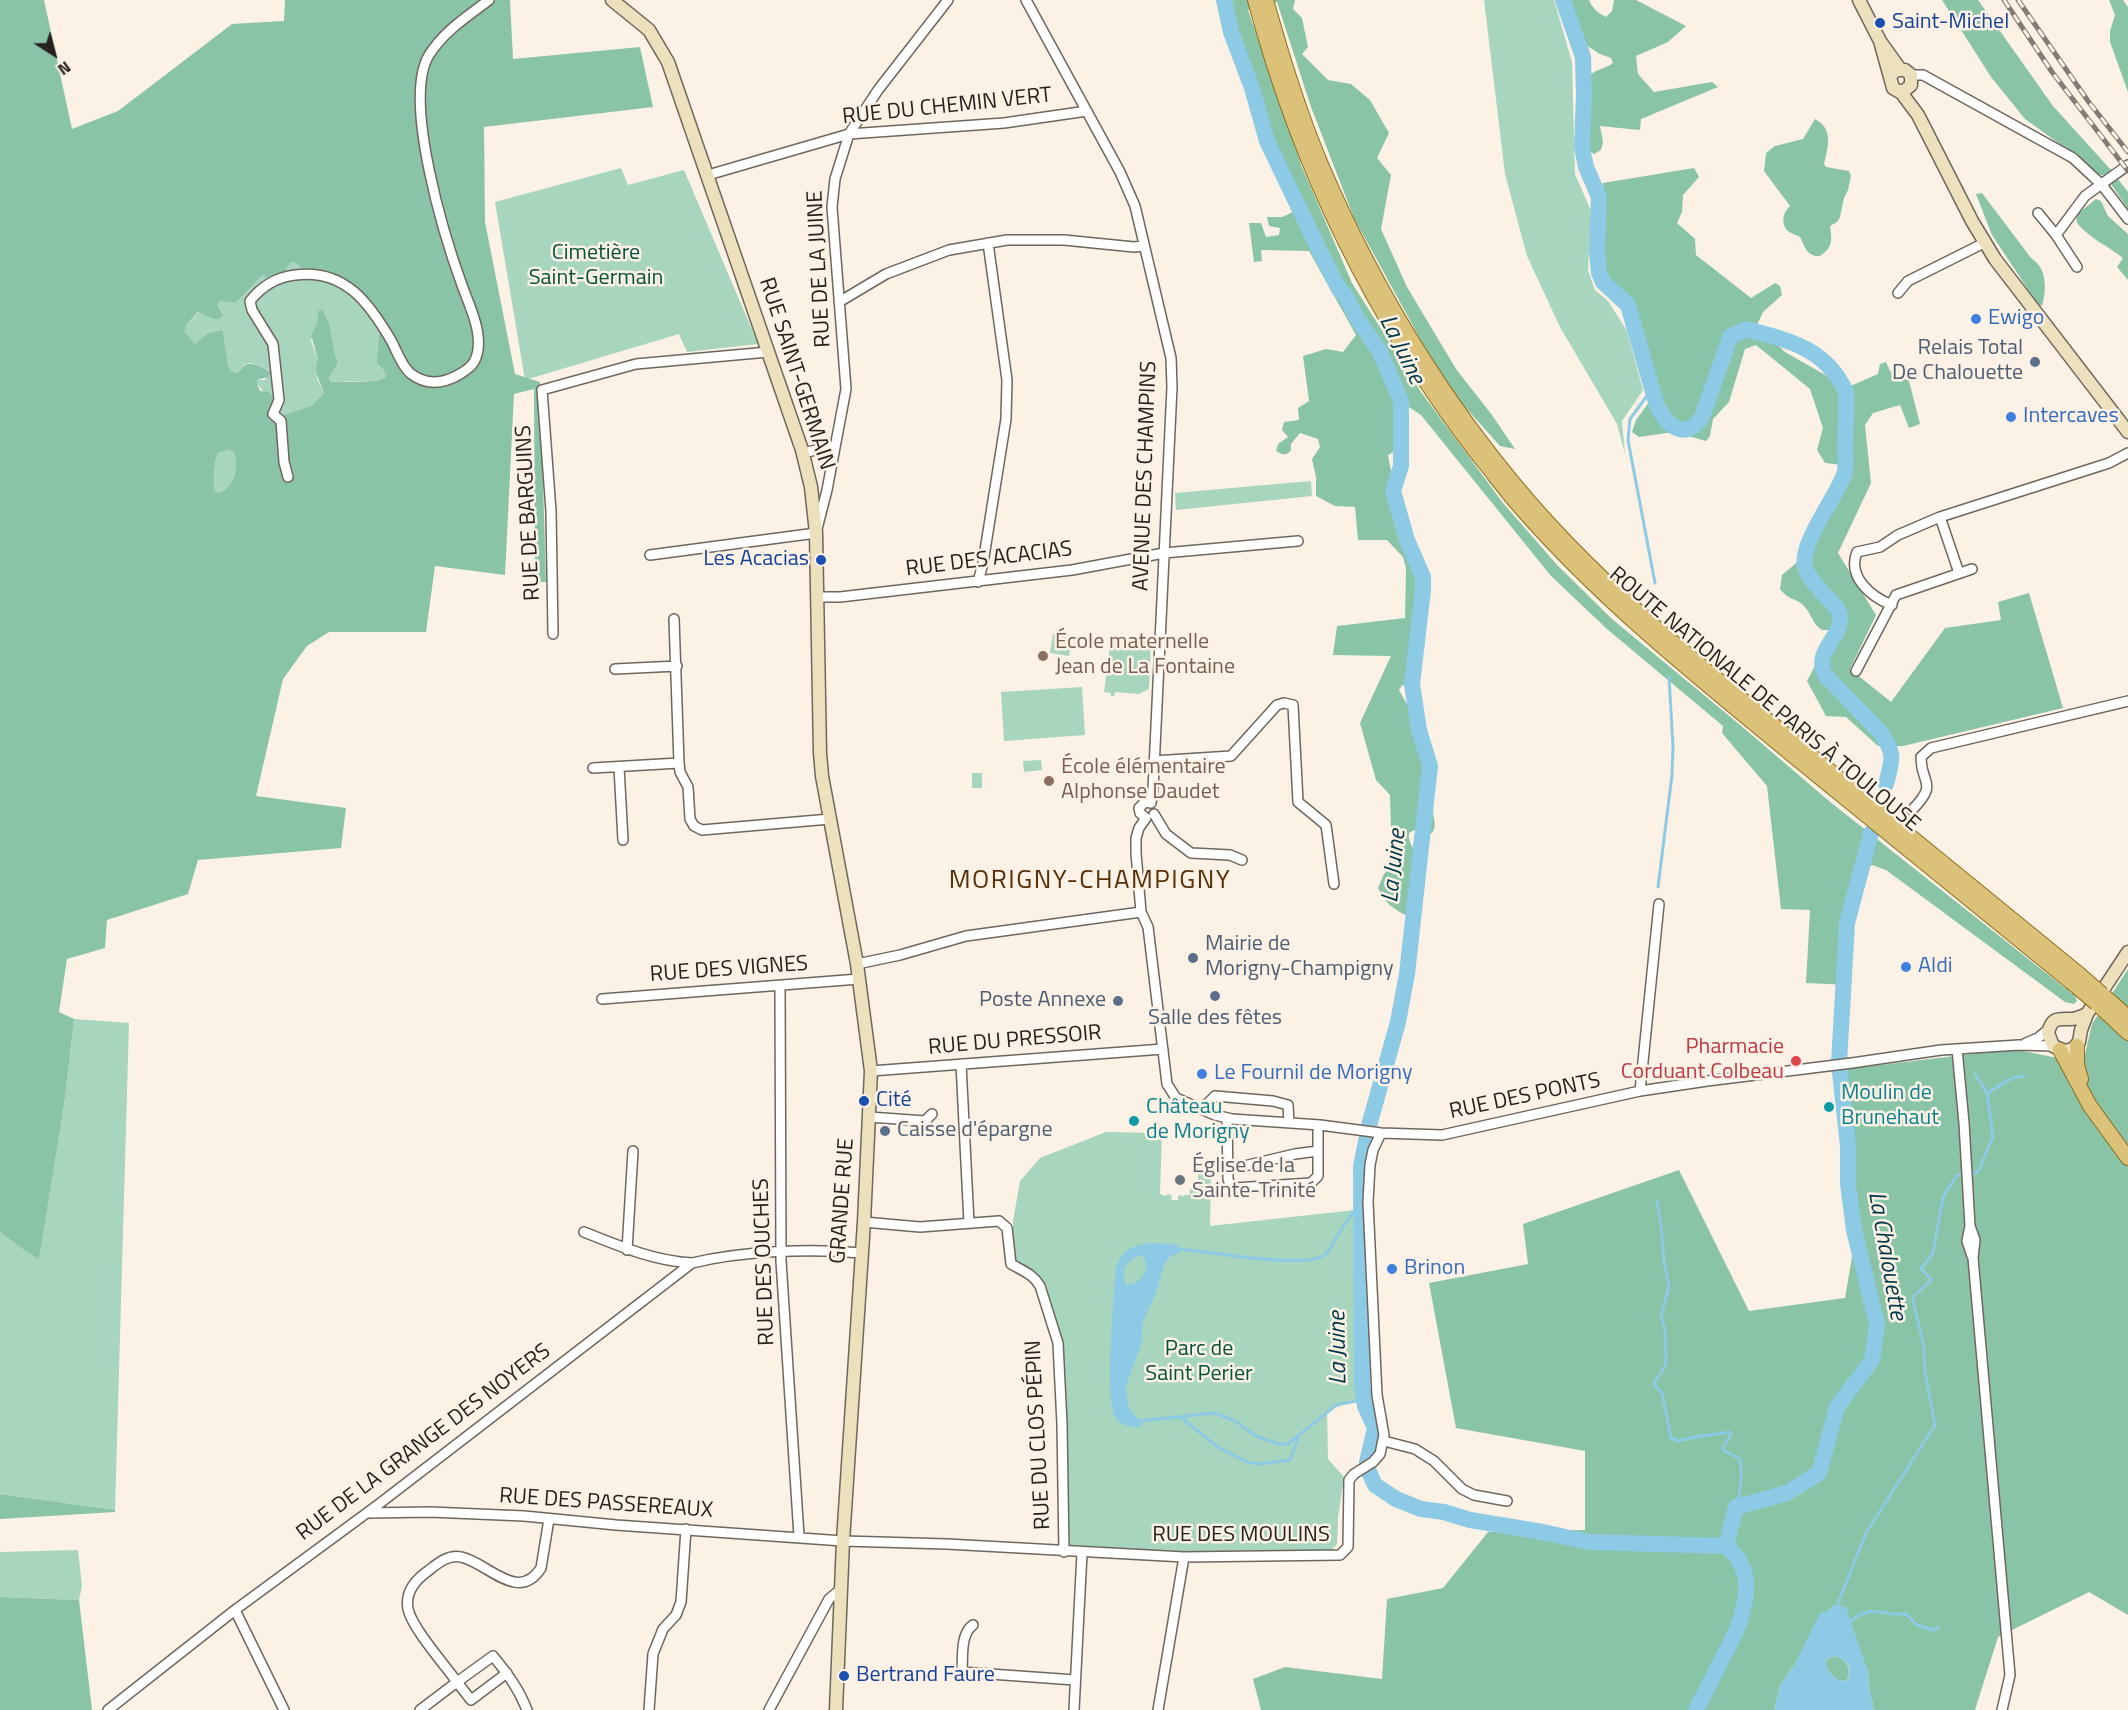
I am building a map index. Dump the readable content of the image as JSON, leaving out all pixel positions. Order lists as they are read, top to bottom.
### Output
{
  "streets": {
    "main road": ["RUE SAINT-GERMAIN", "ROUTE NATIONALE DE PARIS À TOULOUSE", "GRANDE RUE"],
    "street": [
      "RUE DU CHEMIN VERT",
      "RUE DE LA JUINE",
      "AVENUE DES CHAMPINS",
      "RUE DE BARGUINS",
      "RUE DES ACACIAS",
      "RUE DES VIGNES",
      "RUE DU PRESSOIR",
      "RUE DES PONTS",
      "RUE DES OUCHES",
      "RUE DU CLOS PÉPIN",
      "RUE DE LA GRANGE DES NOYERS",
      "RUE DES PASSEREAUX",
      "RUE DES MOULINS"
    ]
  },
  "crossings": [
    ["RUE DU CHEMIN VERT", "RUE DE LA JUINE"],
    ["RUE DU CHEMIN VERT", "RUE SAINT-GERMAIN"],
    ["RUE DU CHEMIN VERT", "AVENUE DES CHAMPINS"],
    ["RUE DE LA JUINE", "RUE SAINT-GERMAIN"],
    ["RUE SAINT-GERMAIN", "RUE DE BARGUINS"],
    ["RUE SAINT-GERMAIN", "RUE DES ACACIAS"],
    ["RUE SAINT-GERMAIN", "GRANDE RUE"],
    ["AVENUE DES CHAMPINS", "RUE DES ACACIAS"],
    ["RUE DES VIGNES", "GRANDE RUE"],
    ["RUE DES VIGNES", "RUE DES OUCHES"],
    ["RUE DU PRESSOIR", "RUE DES PONTS"],
    ["RUE DU PRESSOIR", "GRANDE RUE"],
    ["GRANDE RUE", "RUE DU CLOS PÉPIN"],
    ["GRANDE RUE", "RUE DE LA GRANGE DES NOYERS"],
    ["GRANDE RUE", "RUE DES PASSEREAUX"],
    ["GRANDE RUE", "RUE DES MOULINS"],
    ["RUE DES OUCHES", "RUE DE LA GRANGE DES NOYERS"],
    ["RUE DES OUCHES", "RUE DES PASSEREAUX"],
    ["RUE DU CLOS PÉPIN", "RUE DES MOULINS"],
    ["RUE DE LA GRANGE DES NOYERS", "RUE DES PASSEREAUX"],
    ["RUE DES PASSEREAUX", "RUE DES MOULINS"]
  ],
  "districts": ["MORIGNY-CHAMPIGNY"],
  "water": ["La Juine", "La Chalouette"],
  "parks": ["Cimetière Saint-Germain", "Parc de Saint Perier"],
  "places": [
    "Saint-Michel",
    "Ewigo",
    "Relais Total De Chalouette",
    "Intercaves",
    "Les Acacias",
    "École maternelle Jean de La Fontaine",
    "École élémentaire Alphonse Daudet",
    "Mairie de Morigny-Champigny",
    "Aldi",
    "Salle des fêtes",
    "Poste Annexe",
    "Pharmacie Corduant Colbeau",
    "Le Fournil de Morigny",
    "Cité",
    "Moulin de Brunehaut",
    "Château de Morigny",
    "Caisse d'épargne",
    "Église de la Sainte-Trinité",
    "Brinon",
    "Bertrand Faure"
  ],
  "north": "bottom right"
}
